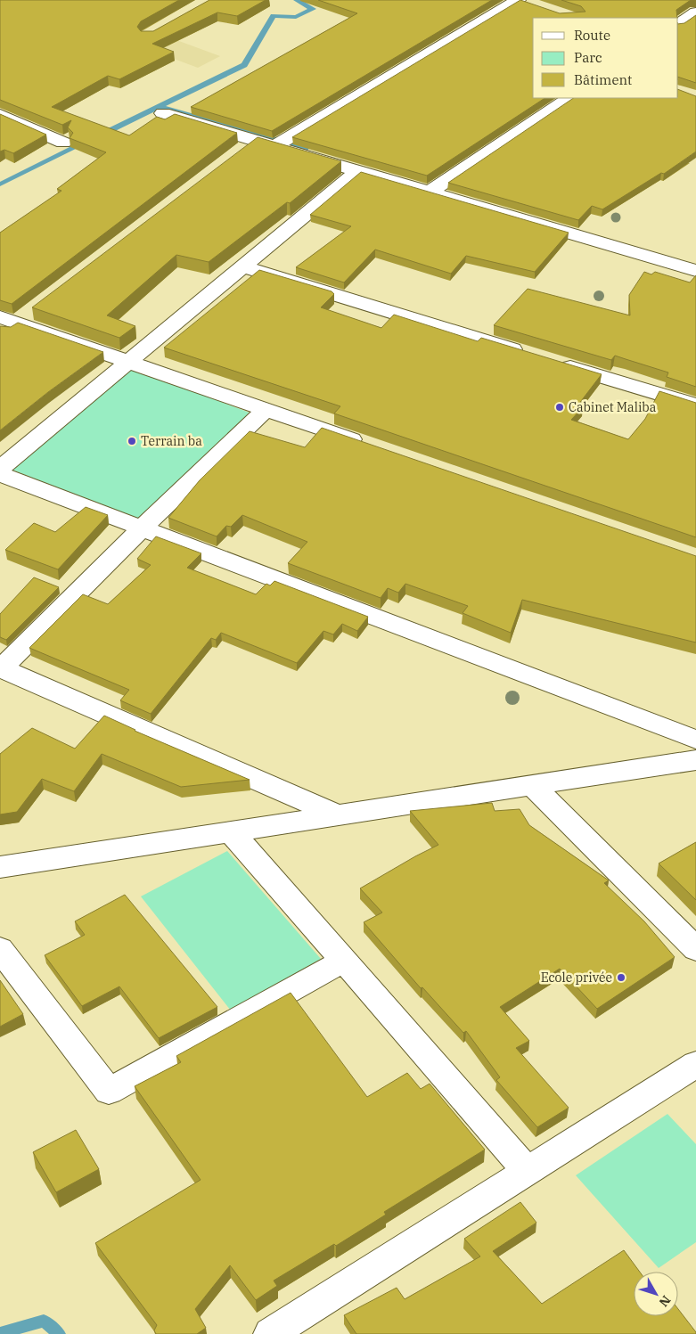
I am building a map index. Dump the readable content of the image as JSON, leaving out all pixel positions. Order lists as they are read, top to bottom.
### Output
{
  "places": ["Cabinet Maliba", "Terrain ba", "Ecole privée"],
  "legend": ["Route", "Parc", "Bâtiment"],
  "north": "bottom right"
}
